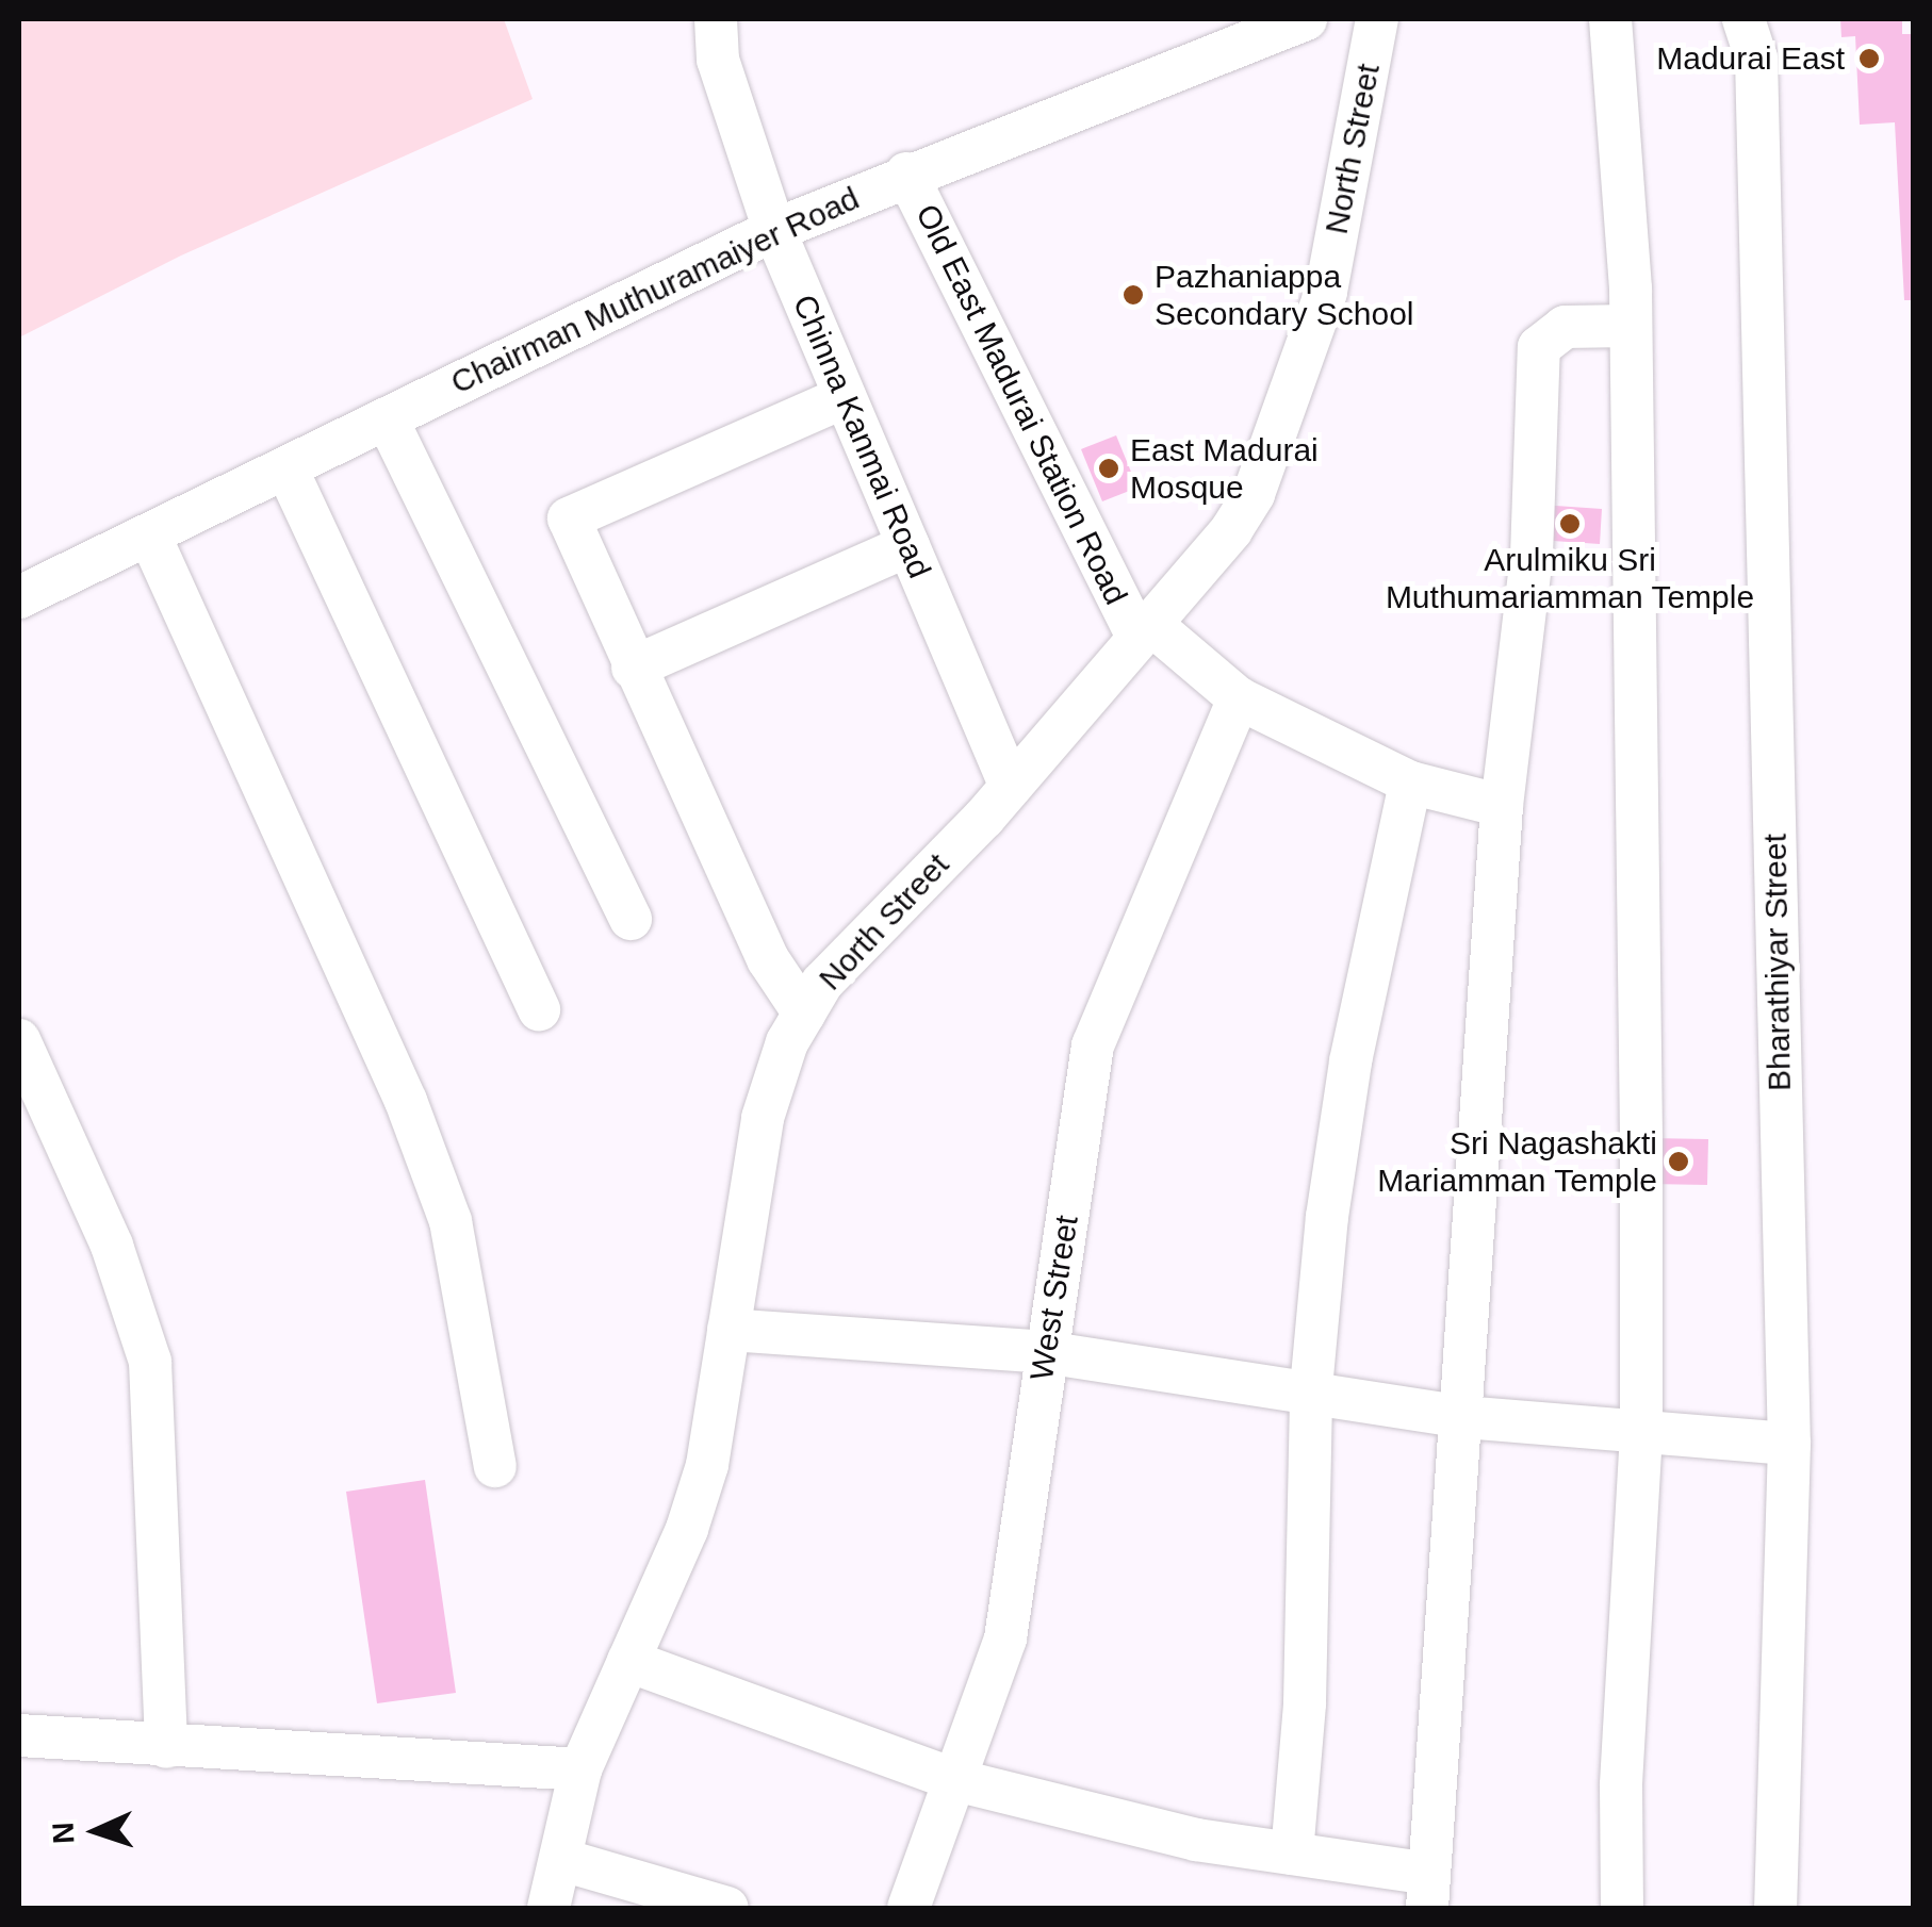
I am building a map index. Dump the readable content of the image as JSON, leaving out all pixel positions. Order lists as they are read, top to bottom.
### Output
{
  "streets": {
    "street": [
      "North Street",
      "Chairman Muthuramaiyer Road",
      "Old East Madurai Station Road",
      "Chinna Kanmai Road",
      "Bharathiyar Street",
      "West Street"
    ]
  },
  "crossings": [
    ["North Street", "Old East Madurai Station Road"],
    ["North Street", "Chinna Kanmai Road"],
    ["Chairman Muthuramaiyer Road", "Old East Madurai Station Road"],
    ["Chairman Muthuramaiyer Road", "Chinna Kanmai Road"]
  ],
  "places": [
    "Madurai East",
    "Pazhaniappa Secondary School",
    "East Madurai Mosque",
    "Arulmiku Sri Muthumariamman Temple",
    "Sri Nagashakti Mariamman Temple"
  ],
  "north": "left"
}
